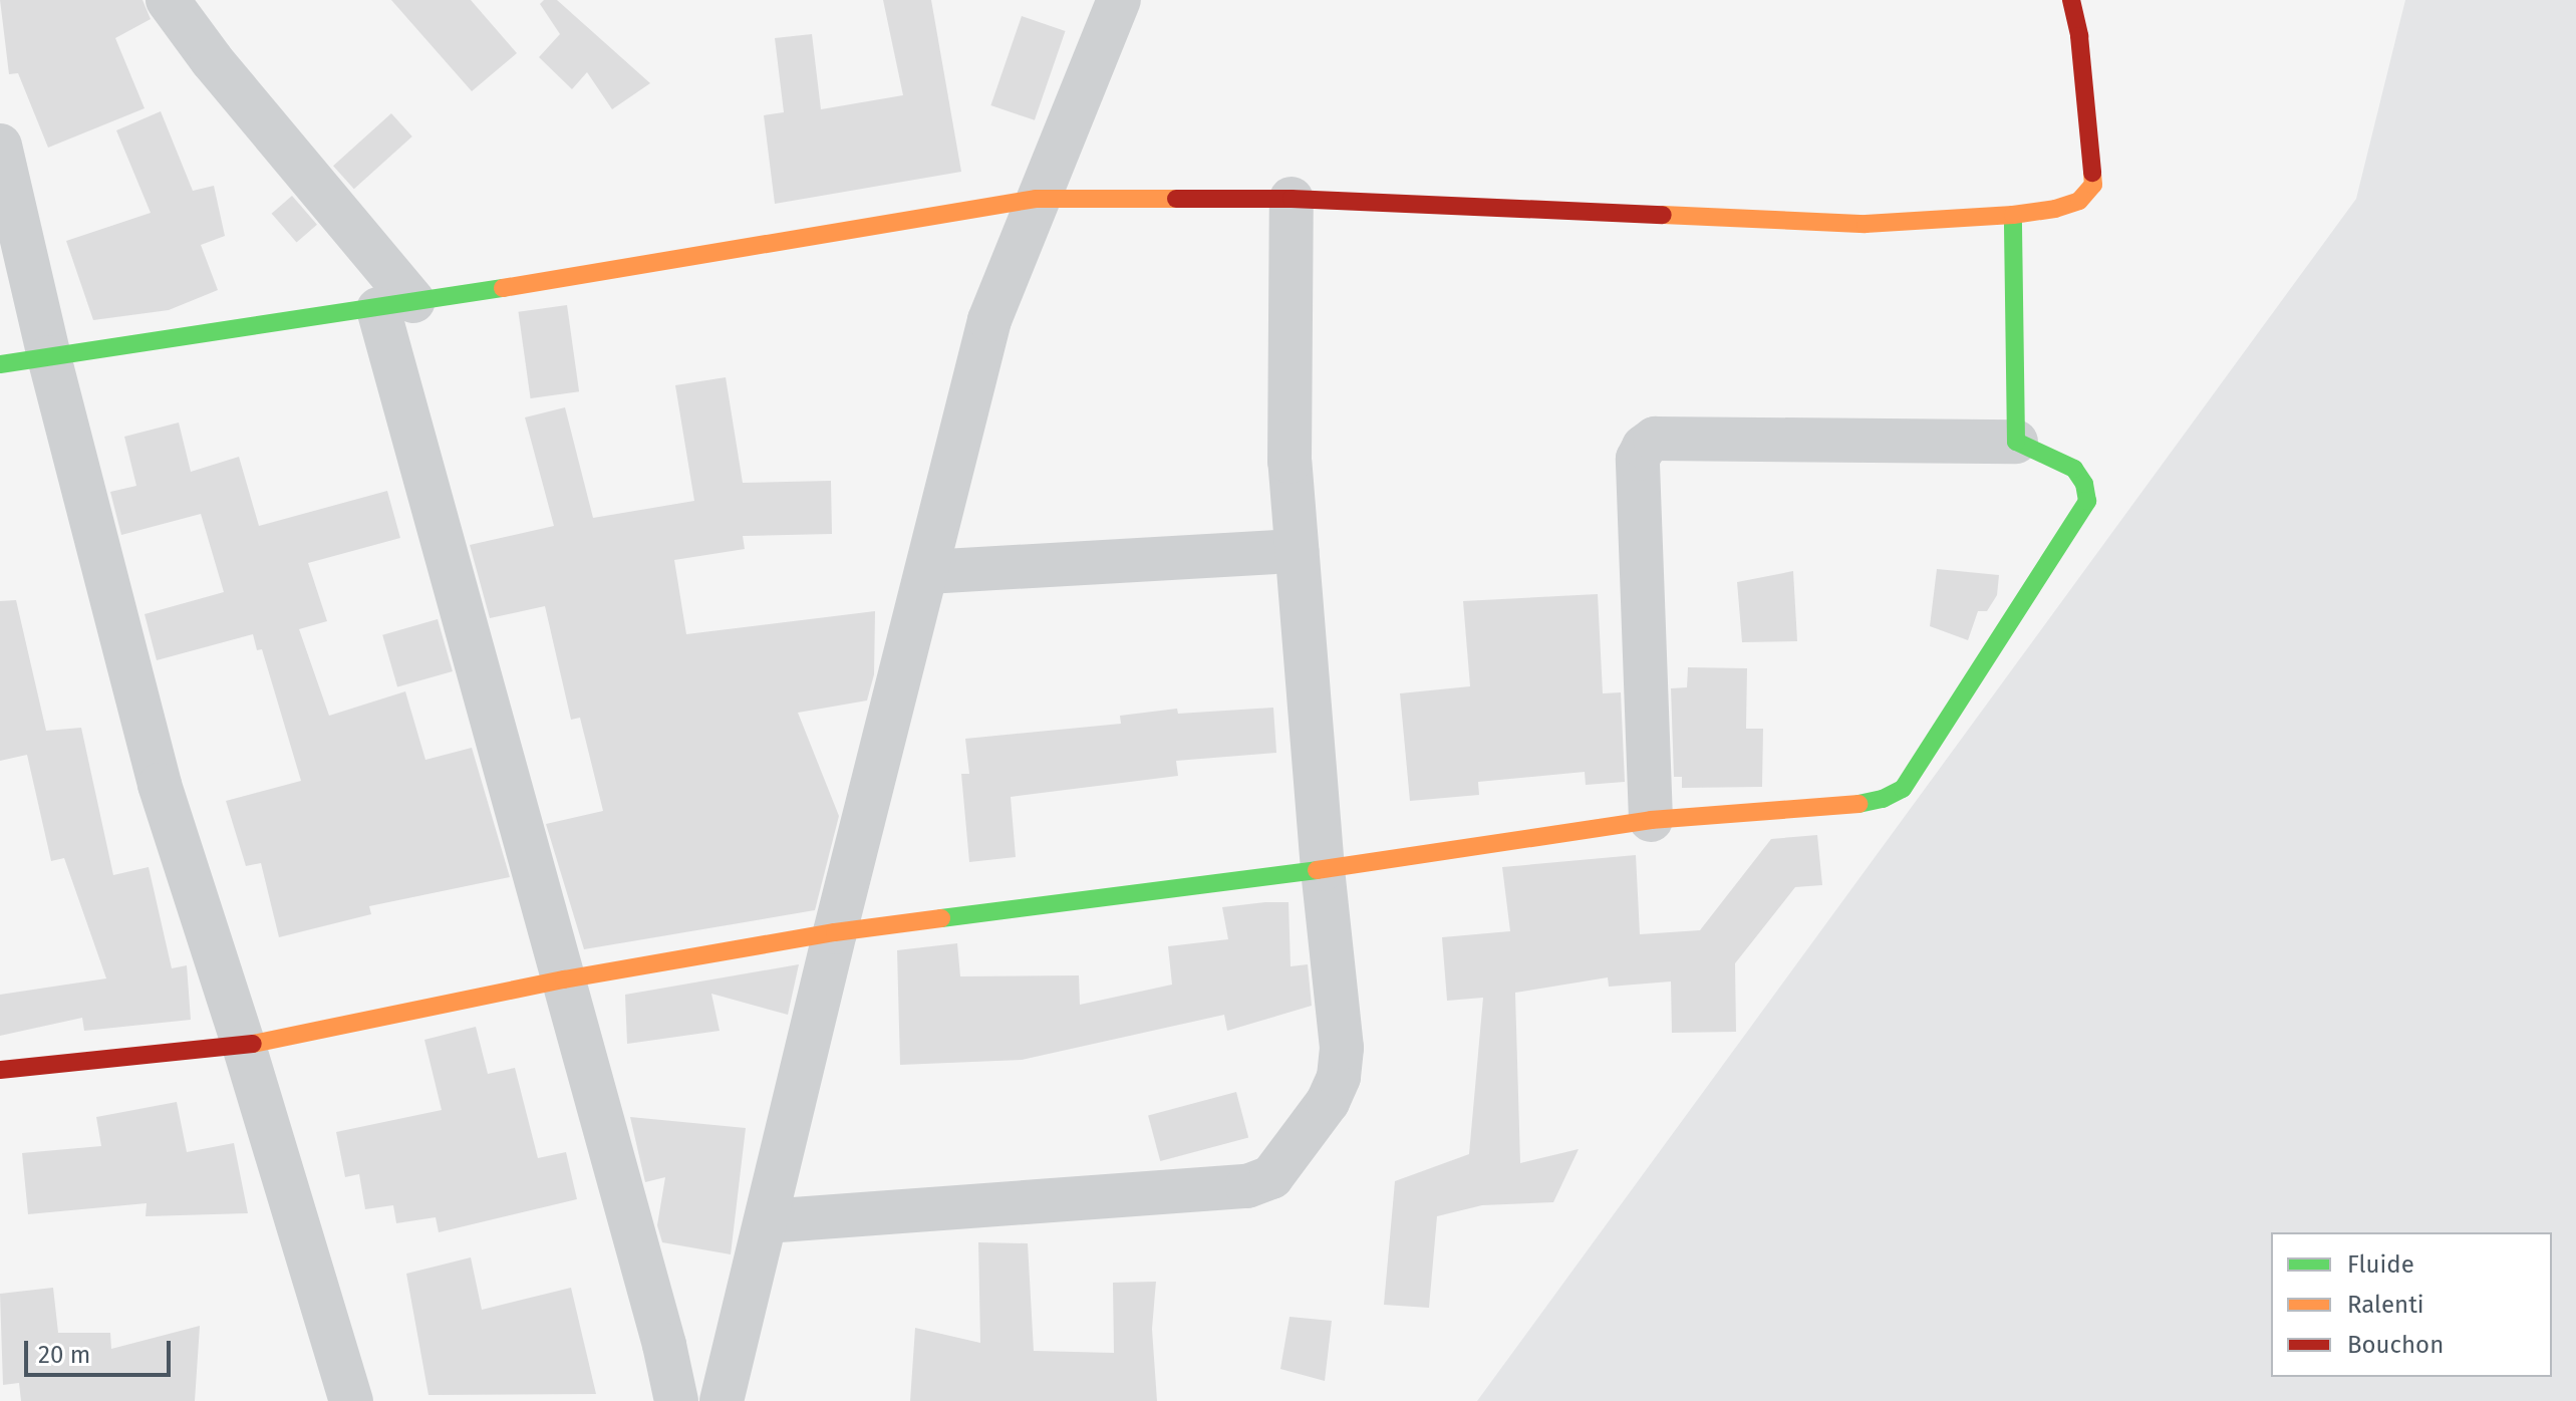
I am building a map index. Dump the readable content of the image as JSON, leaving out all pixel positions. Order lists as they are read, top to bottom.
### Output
{
  "legend": ["Fluide", "Ralenti", "Bouchon"],
  "scale_bar": "20 m"
}
